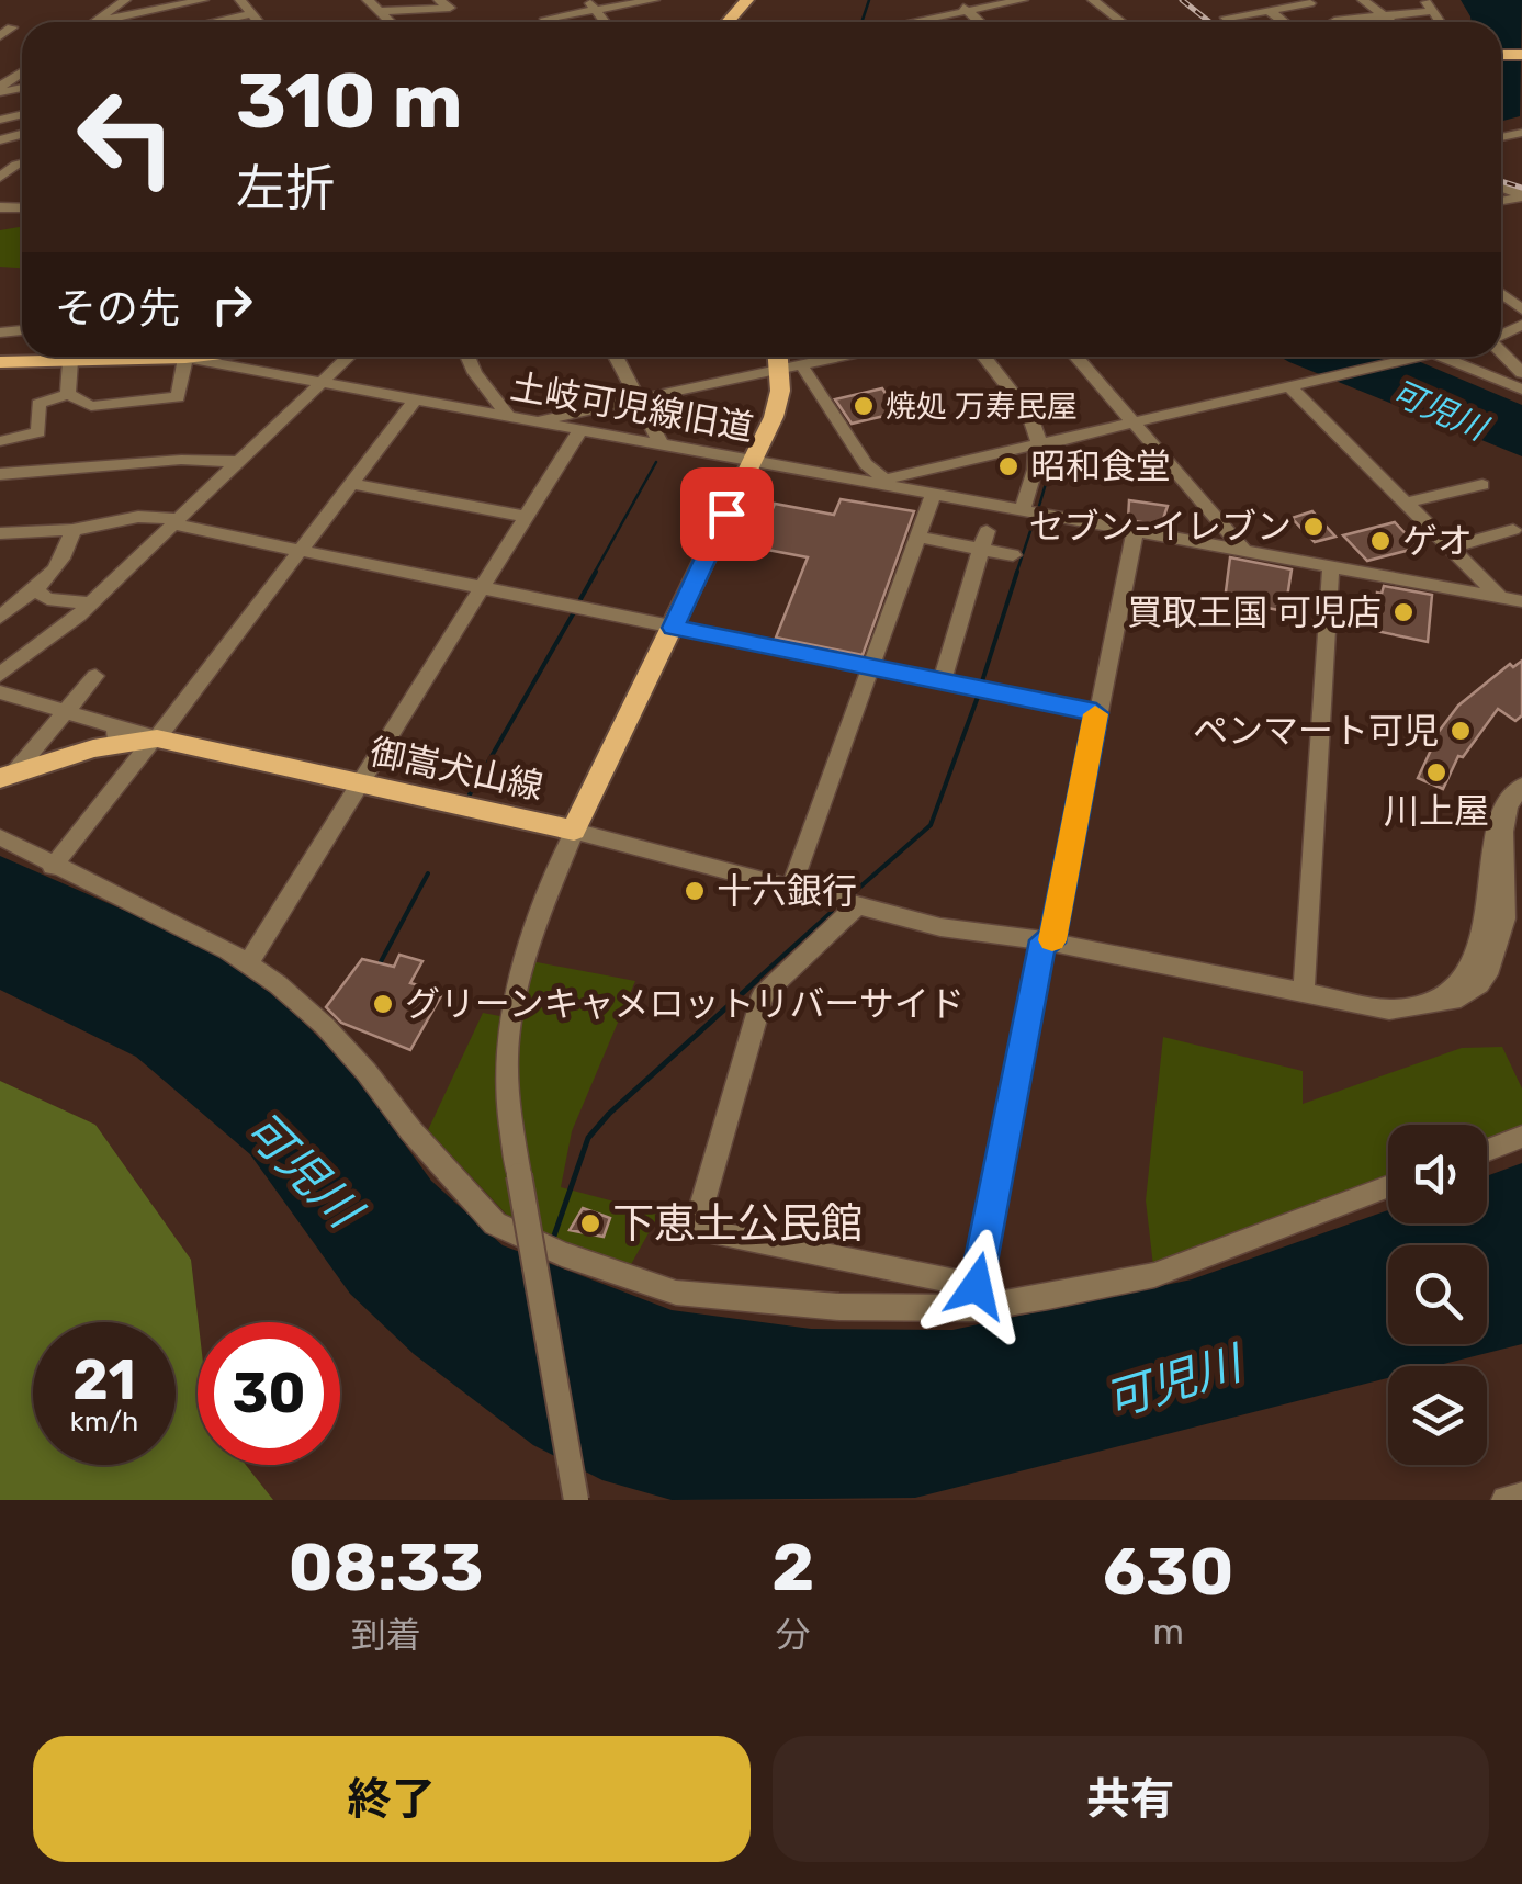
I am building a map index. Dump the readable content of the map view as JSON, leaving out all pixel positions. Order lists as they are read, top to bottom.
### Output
{
  "streets": {
    "main road": ["御嵩犬山線"],
    "street": ["土岐可児線旧道"]
  },
  "crossings": [
    ["土岐可児線旧道", "御嵩犬山線"]
  ],
  "water": ["可児川"],
  "places": [
    "焼処 万寿民屋",
    "昭和食堂",
    "セブン-イレブン",
    "ゲオ",
    "買取王国 可児店",
    "ペンマート可児",
    "川上屋",
    "十六銀行",
    "グリーンキャメロットリバーサイド",
    "下恵土公民館"
  ],
  "page": {
    "turn": ["310 m", "左折"],
    "then": "その先",
    "speed": "21 km/h",
    "limit": "30",
    "eta": [
      "08:33",
      "到着",
      "2",
      "分",
      "630",
      "m"
    ],
    "buttons": ["終了", "共有"]
  }
}
